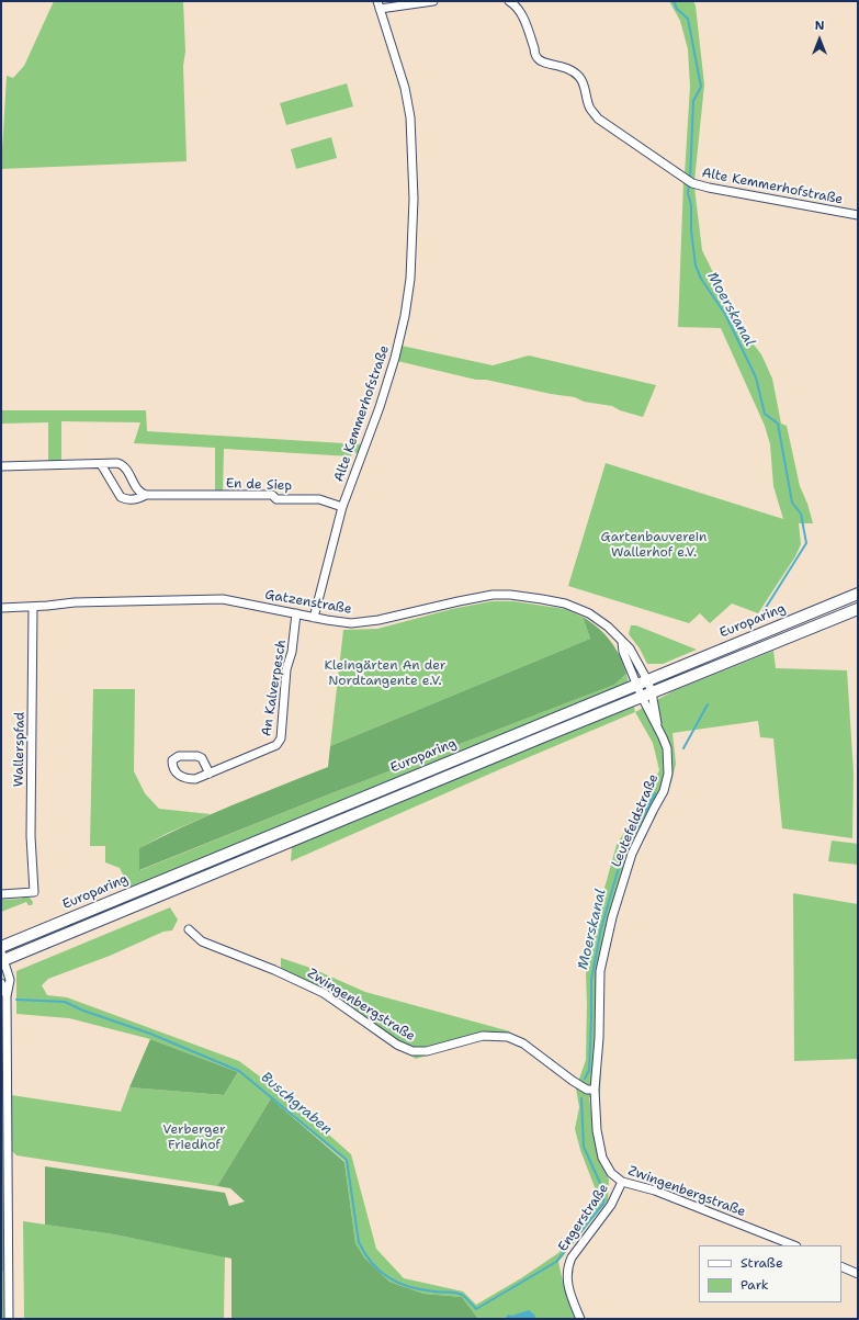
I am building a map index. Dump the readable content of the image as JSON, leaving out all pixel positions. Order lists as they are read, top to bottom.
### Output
{
  "streets": {
    "main road": ["Europaring"],
    "street": [
      "Alte Kemmerhofstraße",
      "En de Siep",
      "Gatzenstraße",
      "An Kalverpesch",
      "Wallerspfad",
      "Leutefeldstraße",
      "Zwingenbergstraße",
      "Engerstraße"
    ]
  },
  "crossings": [
    ["Alte Kemmerhofstraße", "En de Siep"],
    ["Alte Kemmerhofstraße", "Gatzenstraße"],
    ["Gatzenstraße", "Europaring"],
    ["Gatzenstraße", "An Kalverpesch"],
    ["Gatzenstraße", "Wallerspfad"],
    ["Gatzenstraße", "Leutefeldstraße"],
    ["Leutefeldstraße", "Zwingenbergstraße"],
    ["Zwingenbergstraße", "Engerstraße"]
  ],
  "water": ["Moerskanal", "Buschgraben"],
  "parks": ["Gartenbauverein Wallerhof e.V.", "Kleingärten An der Nordtangente e.V.", "Verberger Friedhof"],
  "legend": ["Straße", "Park"],
  "north": "top"
}
